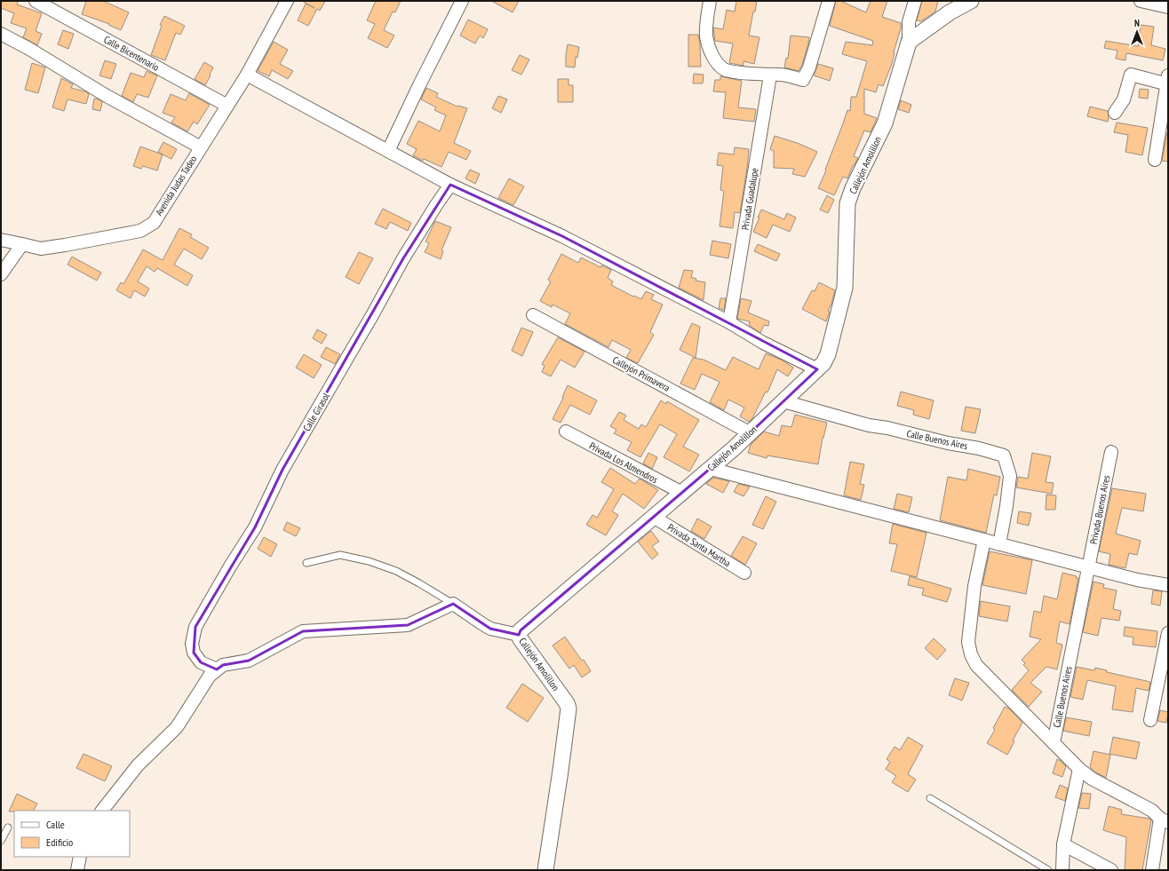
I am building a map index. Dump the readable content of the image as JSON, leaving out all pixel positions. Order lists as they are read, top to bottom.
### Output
{
  "streets": {
    "street": [
      "Calle Bicentenario",
      "Callejón Amolillon",
      "Avenida Judas Tadeo",
      "Privada Guadalupe",
      "Callejón Primavera",
      "Calle Girasol",
      "Calle Buenos Aires",
      "Privada Los Almendros",
      "Privada Buenos Aires",
      "Privada Santa Martha"
    ]
  },
  "crossings": [
    ["Calle Bicentenario", "Avenida Judas Tadeo"],
    ["Callejón Amolillon", "Callejón Primavera"],
    ["Callejón Amolillon", "Calle Buenos Aires"],
    ["Callejón Amolillon", "Privada Los Almendros"],
    ["Callejón Amolillon", "Privada Santa Martha"],
    ["Calle Buenos Aires", "Privada Buenos Aires"]
  ],
  "legend": ["Calle", "Edificio"],
  "north": "top"
}
